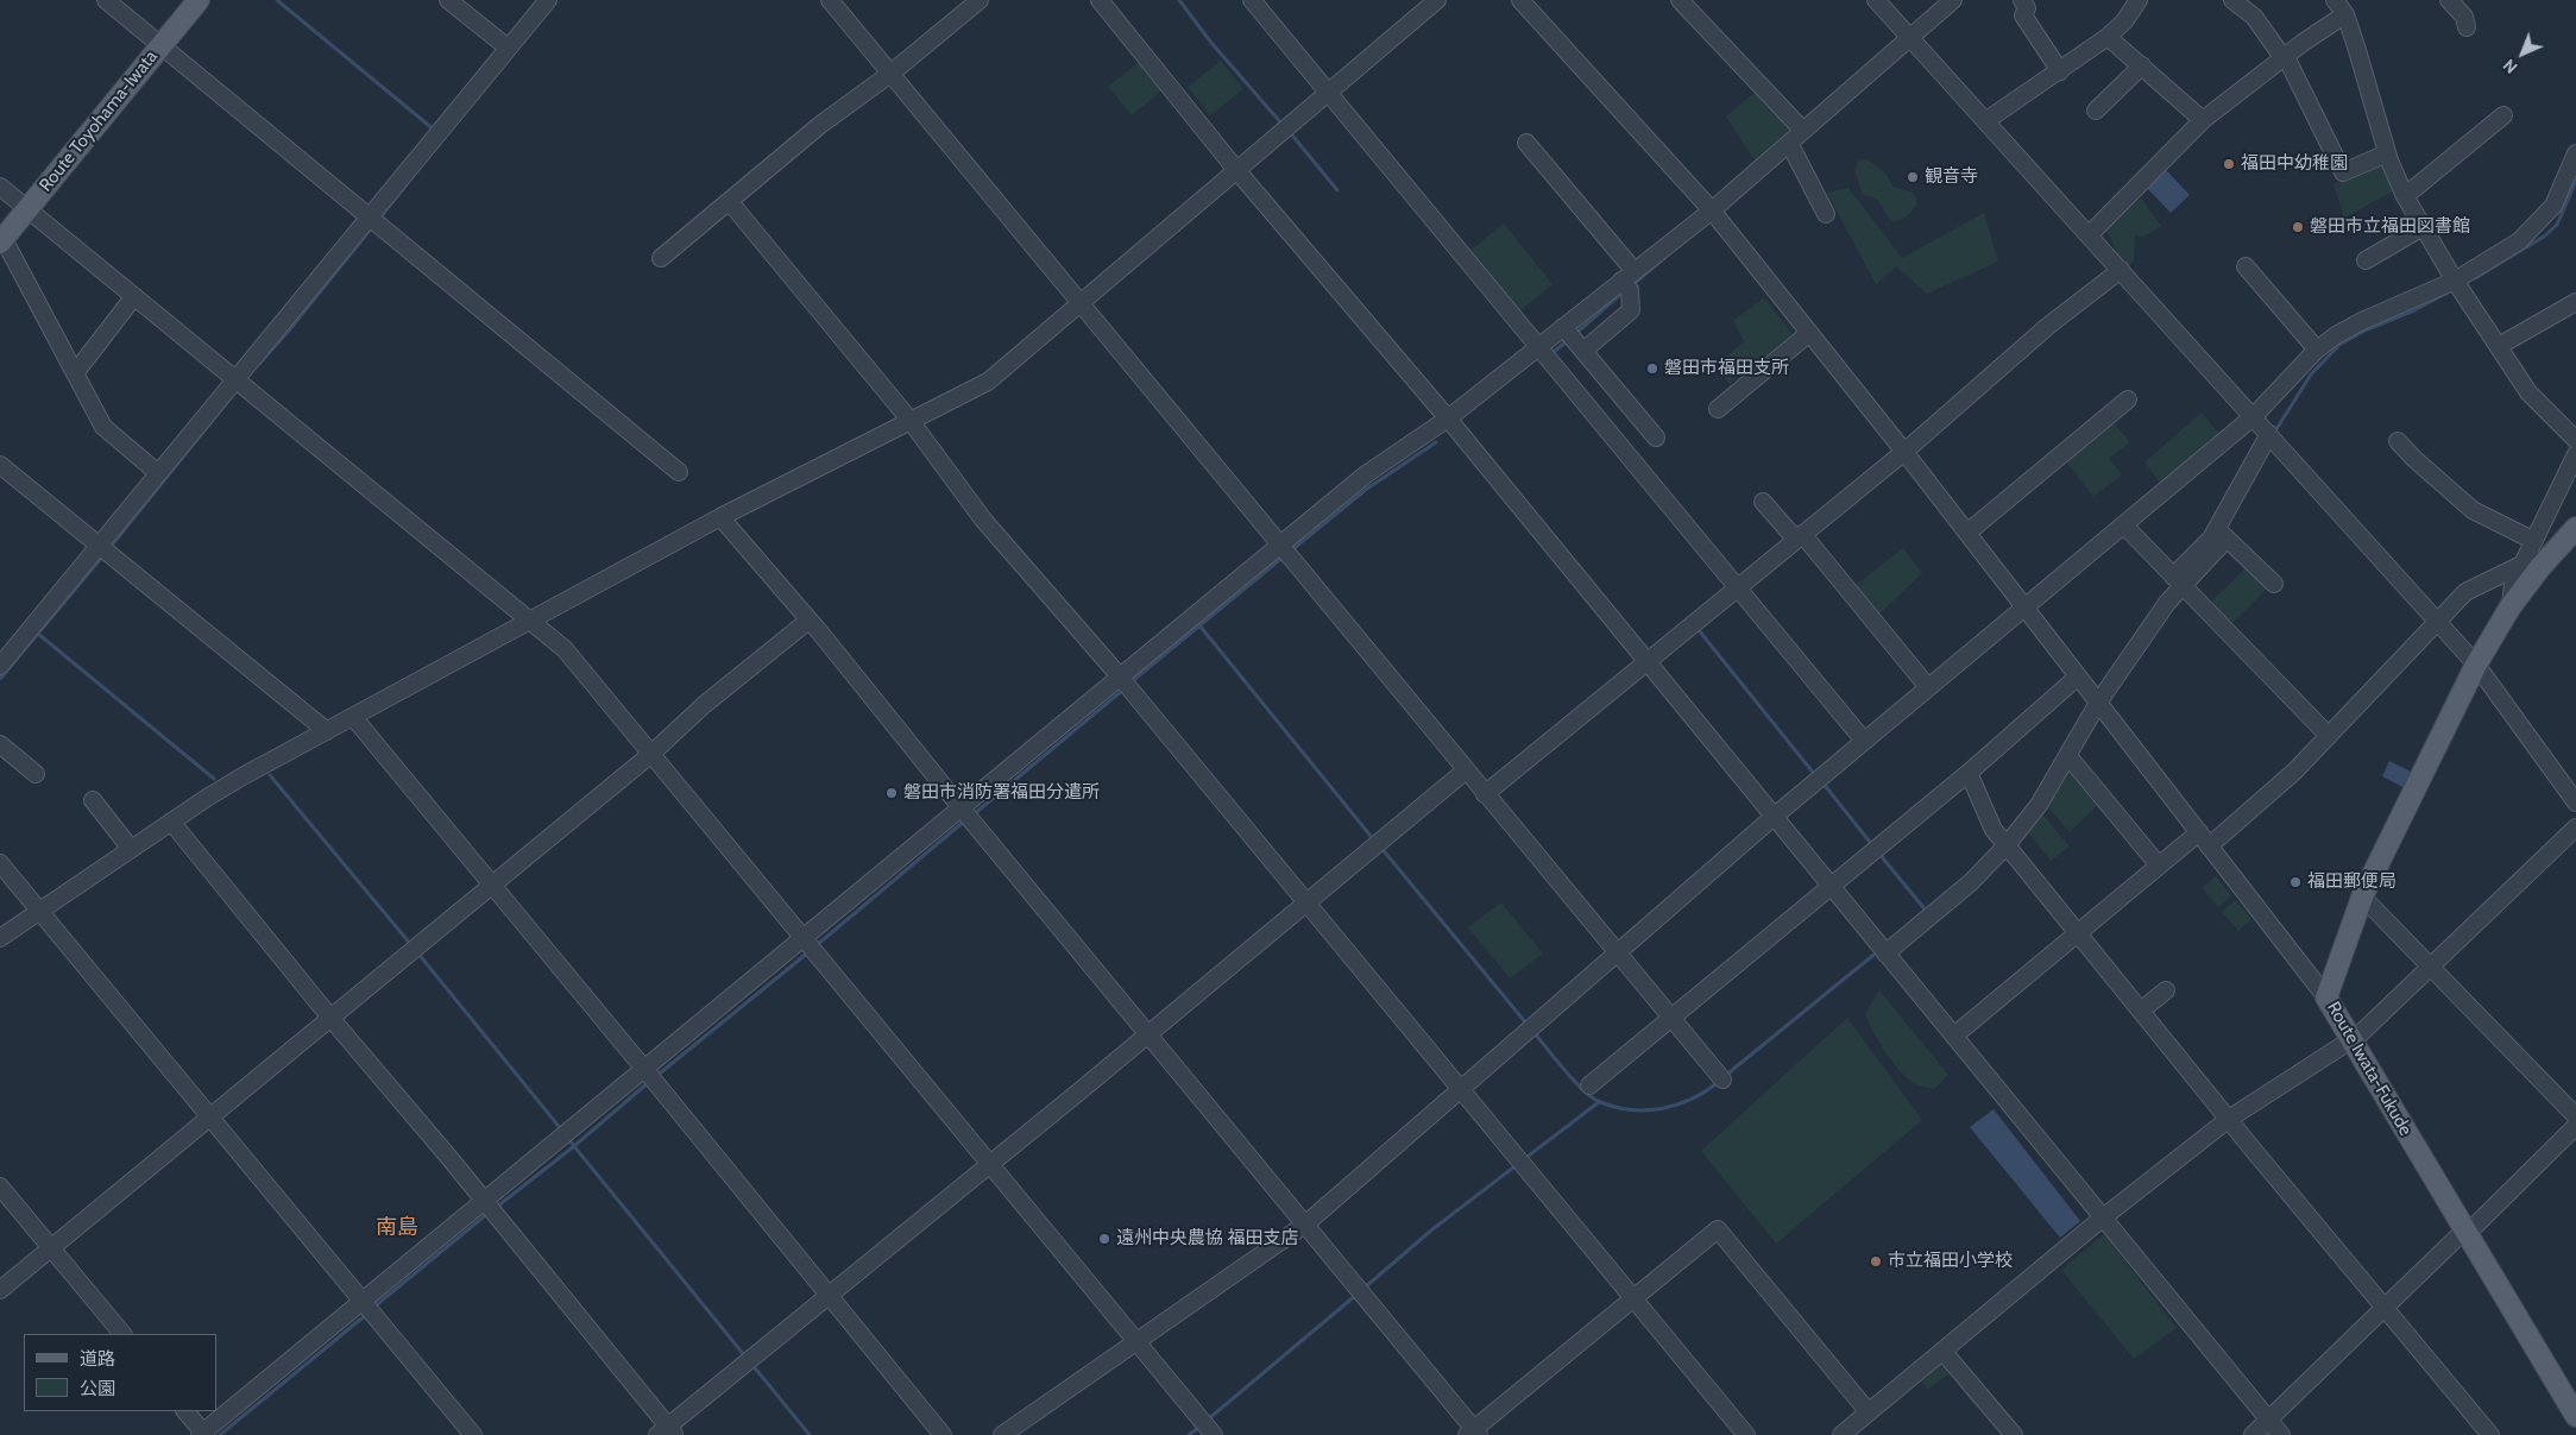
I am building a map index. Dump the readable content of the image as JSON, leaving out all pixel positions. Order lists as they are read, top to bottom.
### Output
{
  "streets": {
    "main road": ["Route Toyohama-Iwata", "Route Iwata-Fukude"]
  },
  "districts": ["南島"],
  "places": [
    "福田中幼稚園",
    "観音寺",
    "磐田市立福田図書館",
    "磐田市福田支所",
    "磐田市消防署福田分遣所",
    "福田郵便局",
    "遠州中央農協 福田支店",
    "市立福田小学校"
  ],
  "legend": ["道路", "公園"],
  "north": "bottom left"
}
